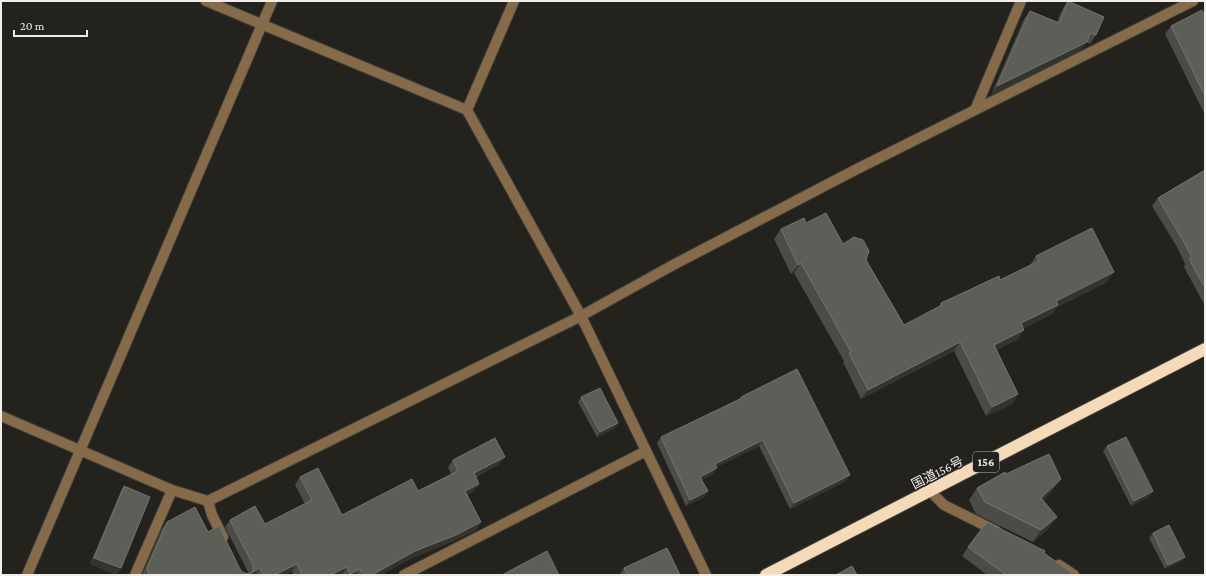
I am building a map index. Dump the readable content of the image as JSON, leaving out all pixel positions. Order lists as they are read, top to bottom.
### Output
{
  "streets": {
    "highway": ["156", "国道156号"]
  },
  "scale_bar": "20 m"
}
